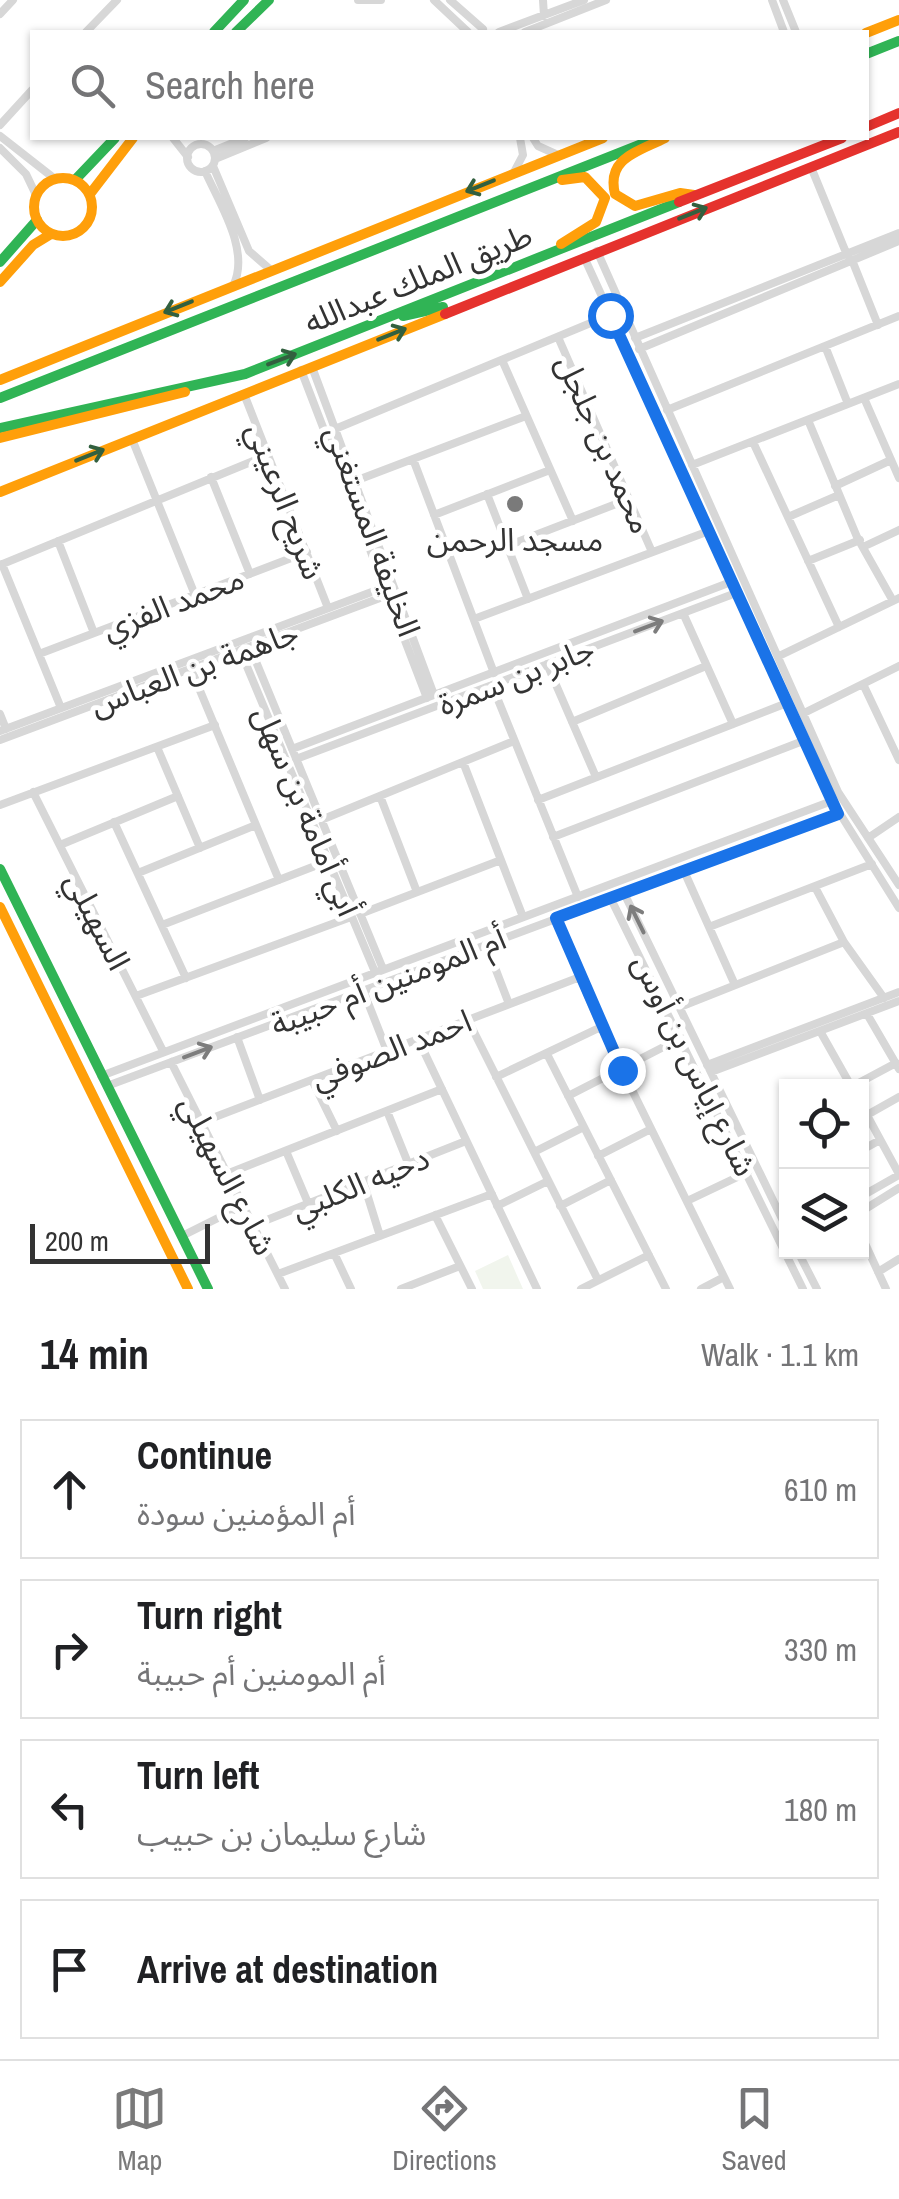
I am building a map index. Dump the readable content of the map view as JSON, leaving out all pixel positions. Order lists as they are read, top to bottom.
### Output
{
  "streets": {
    "main road": ["طريق الملك عبدالله"],
    "street": [
      "محمد بن جلجل",
      "شريح الرعيني",
      "الخليفة المستغني",
      "محمد الفزي",
      "جاهمة بن العباس",
      "جابر بن سمرة",
      "أبي أمامة بن سهل",
      "السهيلي",
      "أم المومنين أم حبيبة",
      "احمد الصوفي",
      "شارع إياس بن أوس",
      "شارع السهيلي",
      "دحيه الكلبي"
    ]
  },
  "crossings": [
    ["شريح الرعيني", "محمد الفزي"],
    ["شريح الرعيني", "جاهمة بن العباس"],
    ["الخليفة المستغني", "جاهمة بن العباس"],
    ["الخليفة المستغني", "جابر بن سمرة"],
    ["جاهمة بن العباس", "أبي أمامة بن سهل"],
    ["جابر بن سمرة", "أبي أمامة بن سهل"],
    ["أبي أمامة بن سهل", "أم المومنين أم حبيبة"],
    ["السهيلي", "أم المومنين أم حبيبة"],
    ["أم المومنين أم حبيبة", "شارع إياس بن أوس"],
    ["أم المومنين أم حبيبة", "شارع السهيلي"],
    ["احمد الصوفي", "شارع السهيلي"],
    ["شارع السهيلي", "دحيه الكلبي"]
  ],
  "places": ["مسجد الرحمن"],
  "scale_bar": "200 m",
  "page": {
    "search": "Search here",
    "scale": "200 m",
    "heading": ["14 min", "Walk · 1.1 km"],
    "list": [
      ["Continue", "أم المؤمنين سودة", "610 m"],
      ["Turn right", "أم المومنين أم حبيبة", "330 m"],
      ["Turn left", "شارع سليمان بن حبيب", "180 m"],
      "Arrive at destination"
    ],
    "nav": ["Map", "Directions", "Saved"]
  }
}
